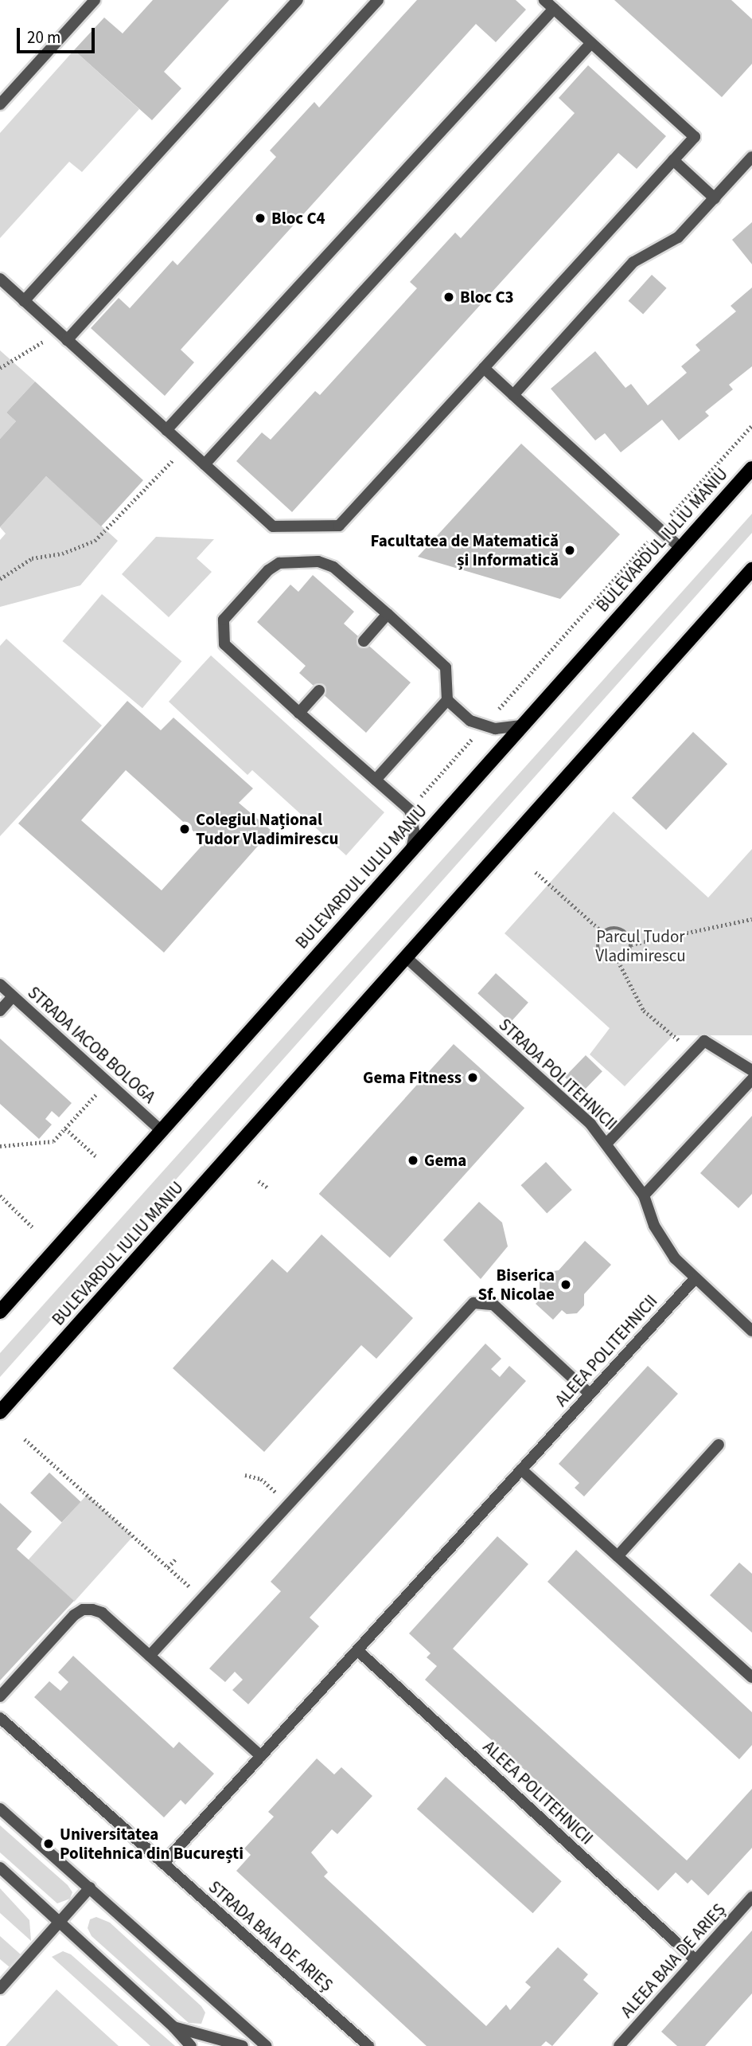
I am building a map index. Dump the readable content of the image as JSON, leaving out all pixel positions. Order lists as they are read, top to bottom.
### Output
{
  "streets": {
    "main road": ["BULEVARDUL IULIU MANIU"],
    "street": [
      "STRADA IACOB BOLOGA",
      "STRADA POLITEHNICII",
      "ALEEA POLITEHNICII",
      "STRADA BAIA DE ARIEȘ",
      "ALEEA BAIA DE ARIEȘ"
    ]
  },
  "crossings": [
    ["BULEVARDUL IULIU MANIU", "STRADA IACOB BOLOGA"],
    ["BULEVARDUL IULIU MANIU", "STRADA POLITEHNICII"],
    ["STRADA POLITEHNICII", "ALEEA POLITEHNICII"],
    ["ALEEA POLITEHNICII", "STRADA BAIA DE ARIEȘ"],
    ["ALEEA POLITEHNICII", "ALEEA BAIA DE ARIEȘ"]
  ],
  "parks": ["Parcul Tudor Vladimirescu"],
  "places": [
    "Bloc C4",
    "Bloc C3",
    "Facultatea de Matematică și Informatică",
    "Colegiul Național Tudor Vladimirescu",
    "Gema Fitness",
    "Gema",
    "Biserica Sf. Nicolae",
    "Universitatea Politehnica din București"
  ],
  "scale_bar": "20 m"
}
